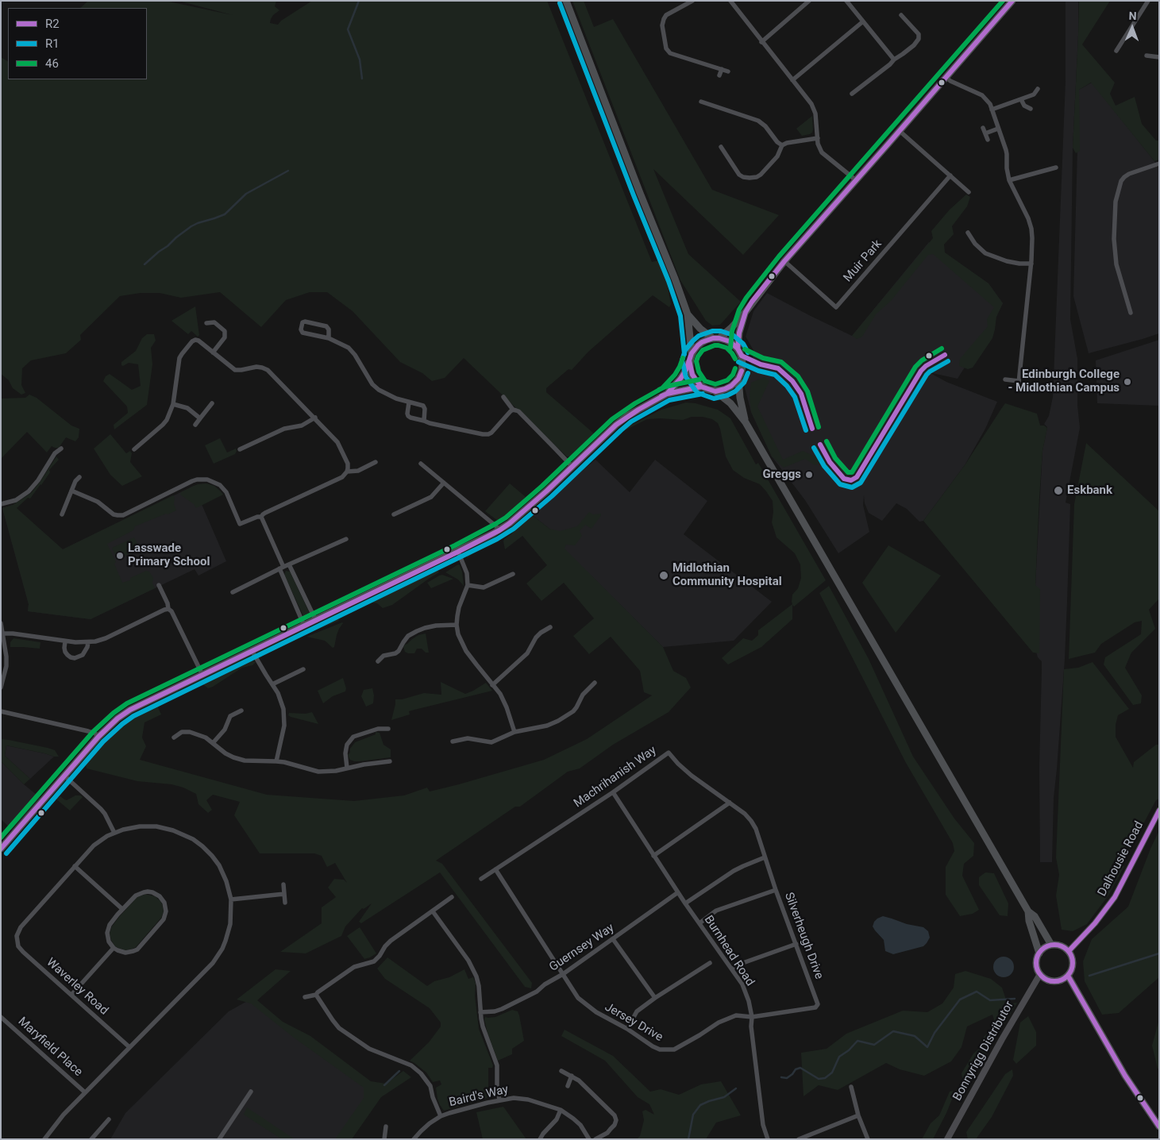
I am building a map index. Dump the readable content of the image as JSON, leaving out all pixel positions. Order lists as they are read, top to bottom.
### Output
{
  "streets": {
    "main road": ["Dalhousie Road", "Bonnyrigg Distributor"],
    "street": [
      "Muir Park",
      "Machrihanish Way",
      "Silverheugh Drive",
      "Guernsey Way",
      "Burnhead Road",
      "Waverley Road",
      "Jersey Drive",
      "Maryfield Place",
      "Baird's Way"
    ]
  },
  "crossings": [
    ["Machrihanish Way", "Silverheugh Drive"],
    ["Machrihanish Way", "Burnhead Road"],
    ["Machrihanish Way", "Jersey Drive"],
    ["Dalhousie Road", "Bonnyrigg Distributor"],
    ["Silverheugh Drive", "Burnhead Road"],
    ["Silverheugh Drive", "Jersey Drive"],
    ["Guernsey Way", "Burnhead Road"],
    ["Guernsey Way", "Jersey Drive"],
    ["Burnhead Road", "Jersey Drive"]
  ],
  "places": [
    "Edinburgh College - Midlothian Campus",
    "Greggs",
    "Eskbank",
    "Lasswade Primary School",
    "Midlothian Community Hospital"
  ],
  "lines": ["transit line R2", "transit line 46", "transit line R1"],
  "legend": ["R2", "R1", "46"],
  "north": "top"
}
